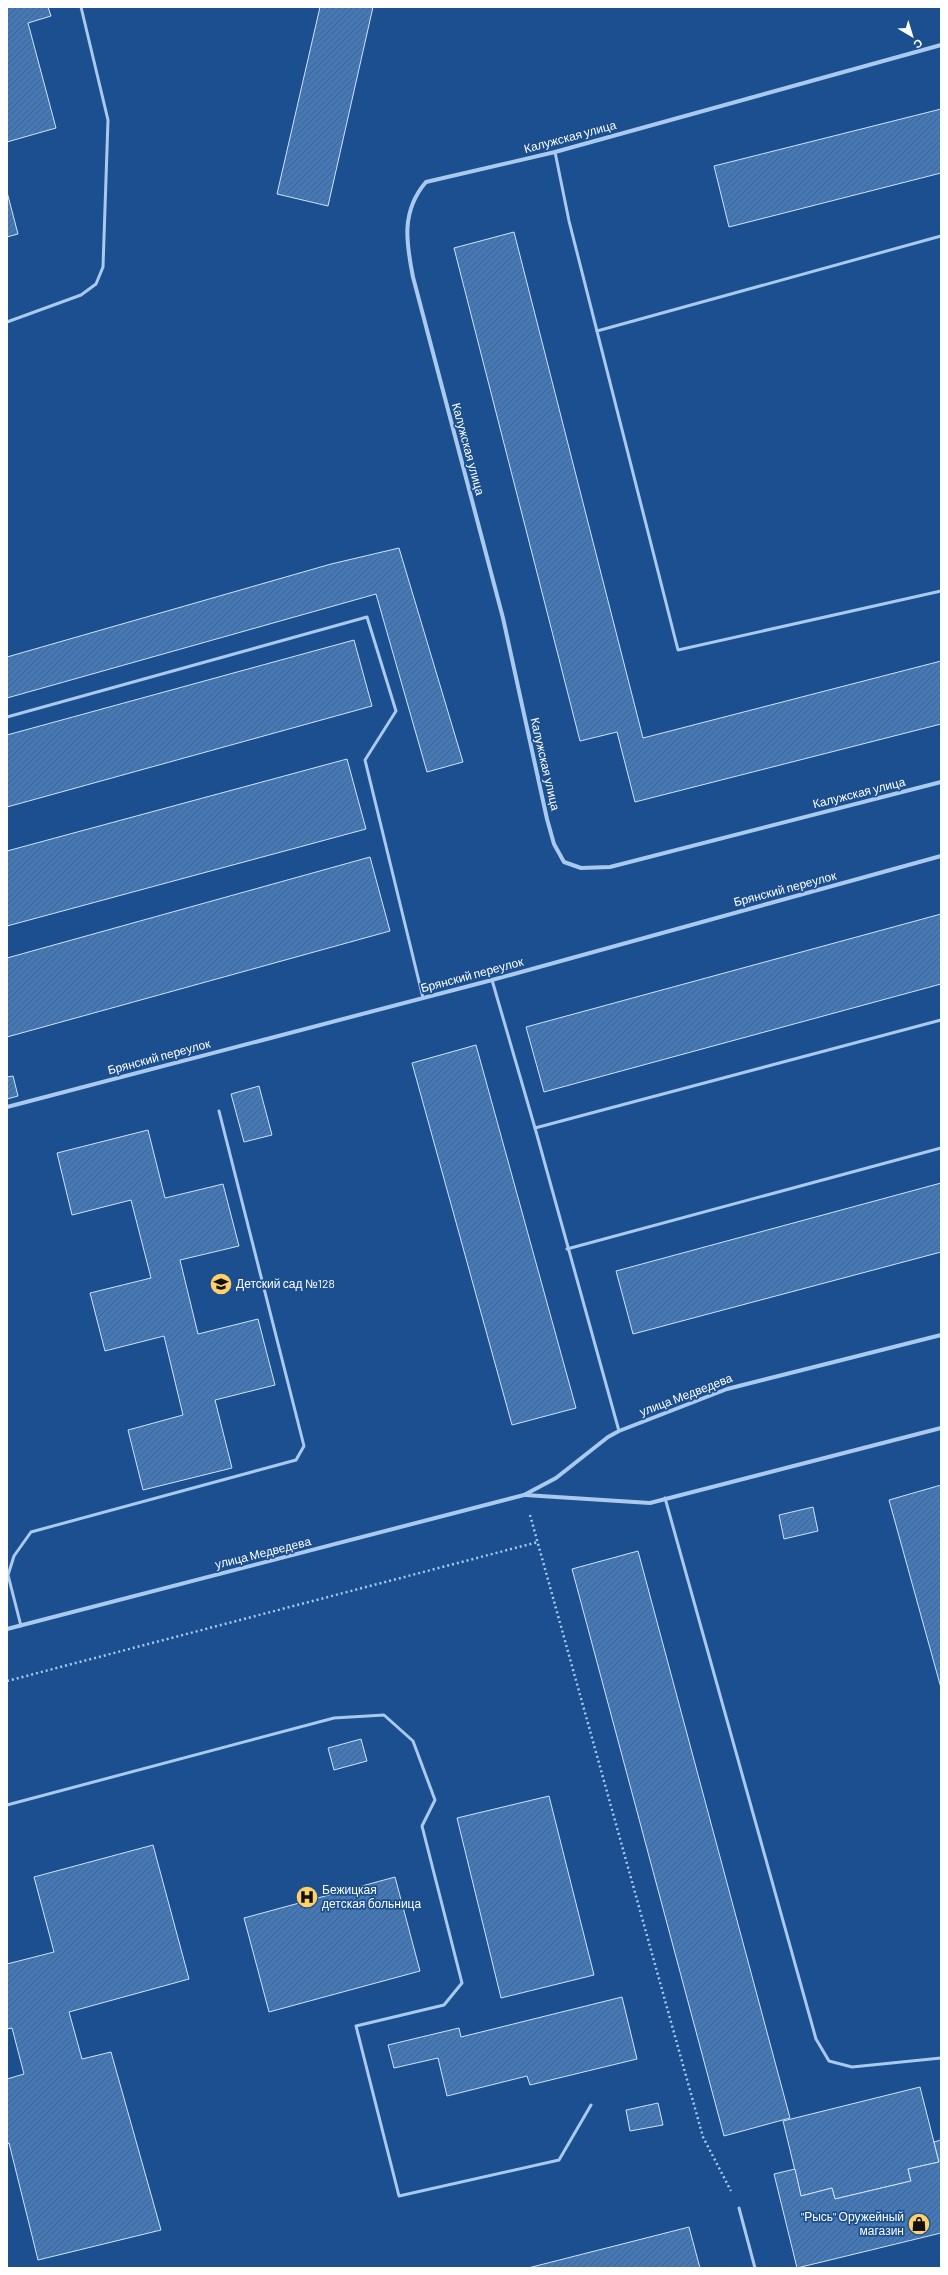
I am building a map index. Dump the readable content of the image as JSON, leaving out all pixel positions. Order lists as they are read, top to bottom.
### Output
{
  "streets": {
    "street": ["Калужская улица", "Брянский переулок", "улица Медведева"]
  },
  "places": {
    "school or university": ["Детский сад №128"],
    "hospital": ["Бежицкая детская больница"],
    "shop": ["\"Рысь\" Оружейный магазин"]
  },
  "north": "bottom right"
}
